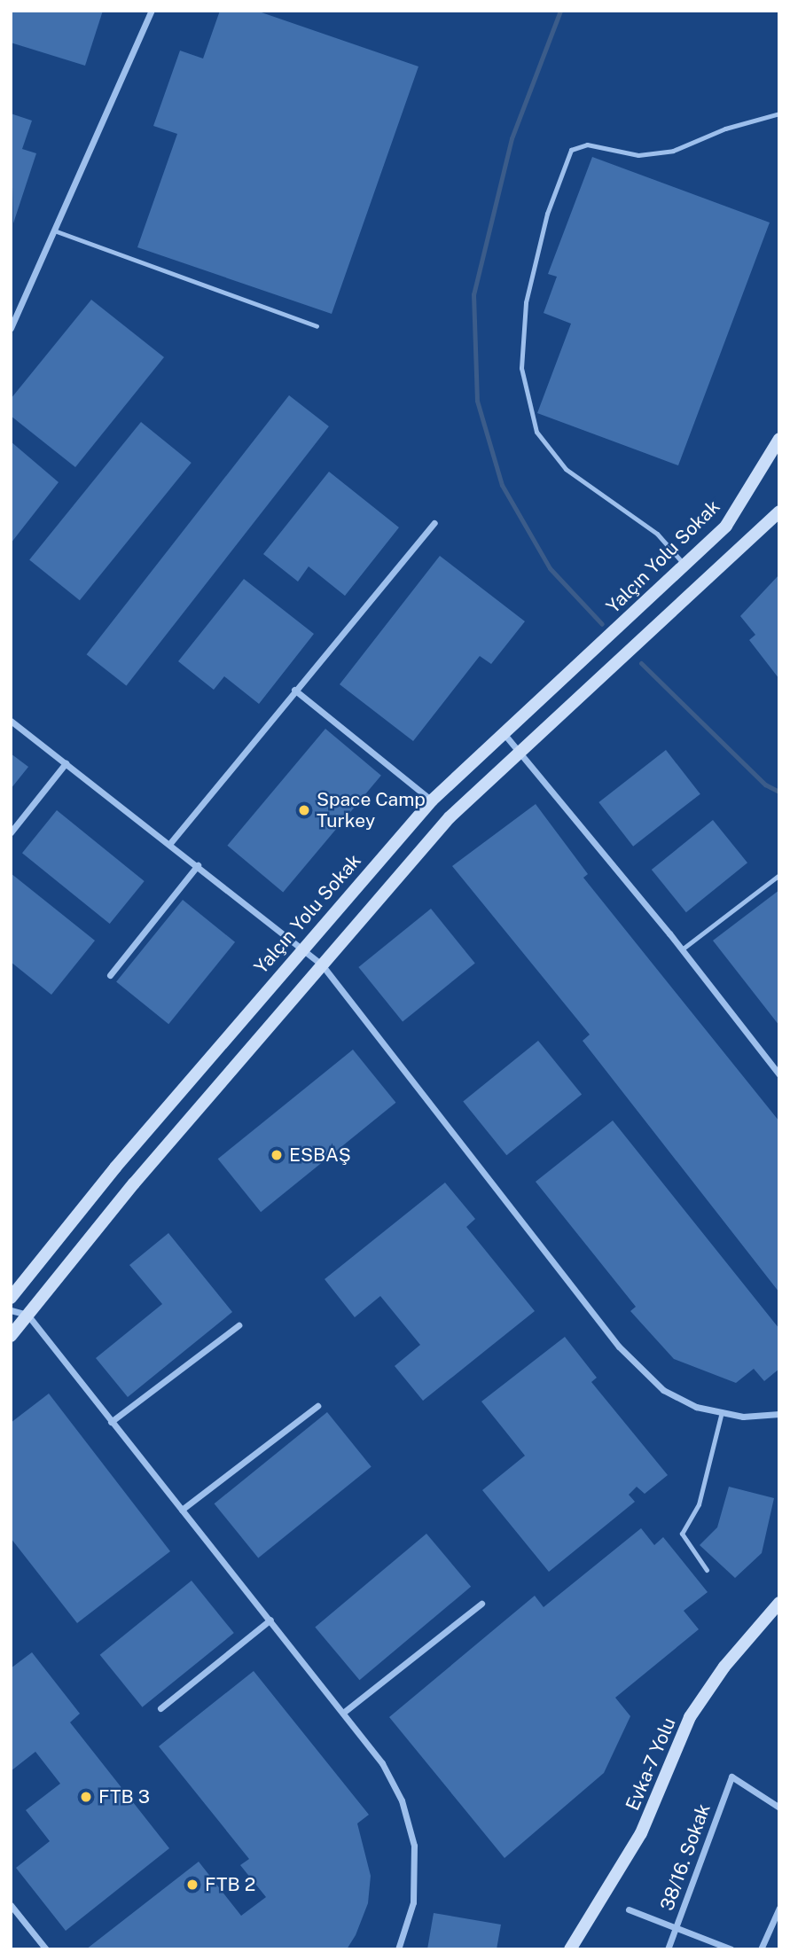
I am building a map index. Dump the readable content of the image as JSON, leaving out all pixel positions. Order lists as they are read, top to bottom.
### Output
{
  "streets": {
    "street": ["Yalçın Yolu Sokak", "Evka-7 Yolu", "38/16. Sokak"]
  },
  "places": [
    "Space Camp Turkey",
    "ESBAŞ",
    "FTB 3",
    "FTB 2"
  ]
}
